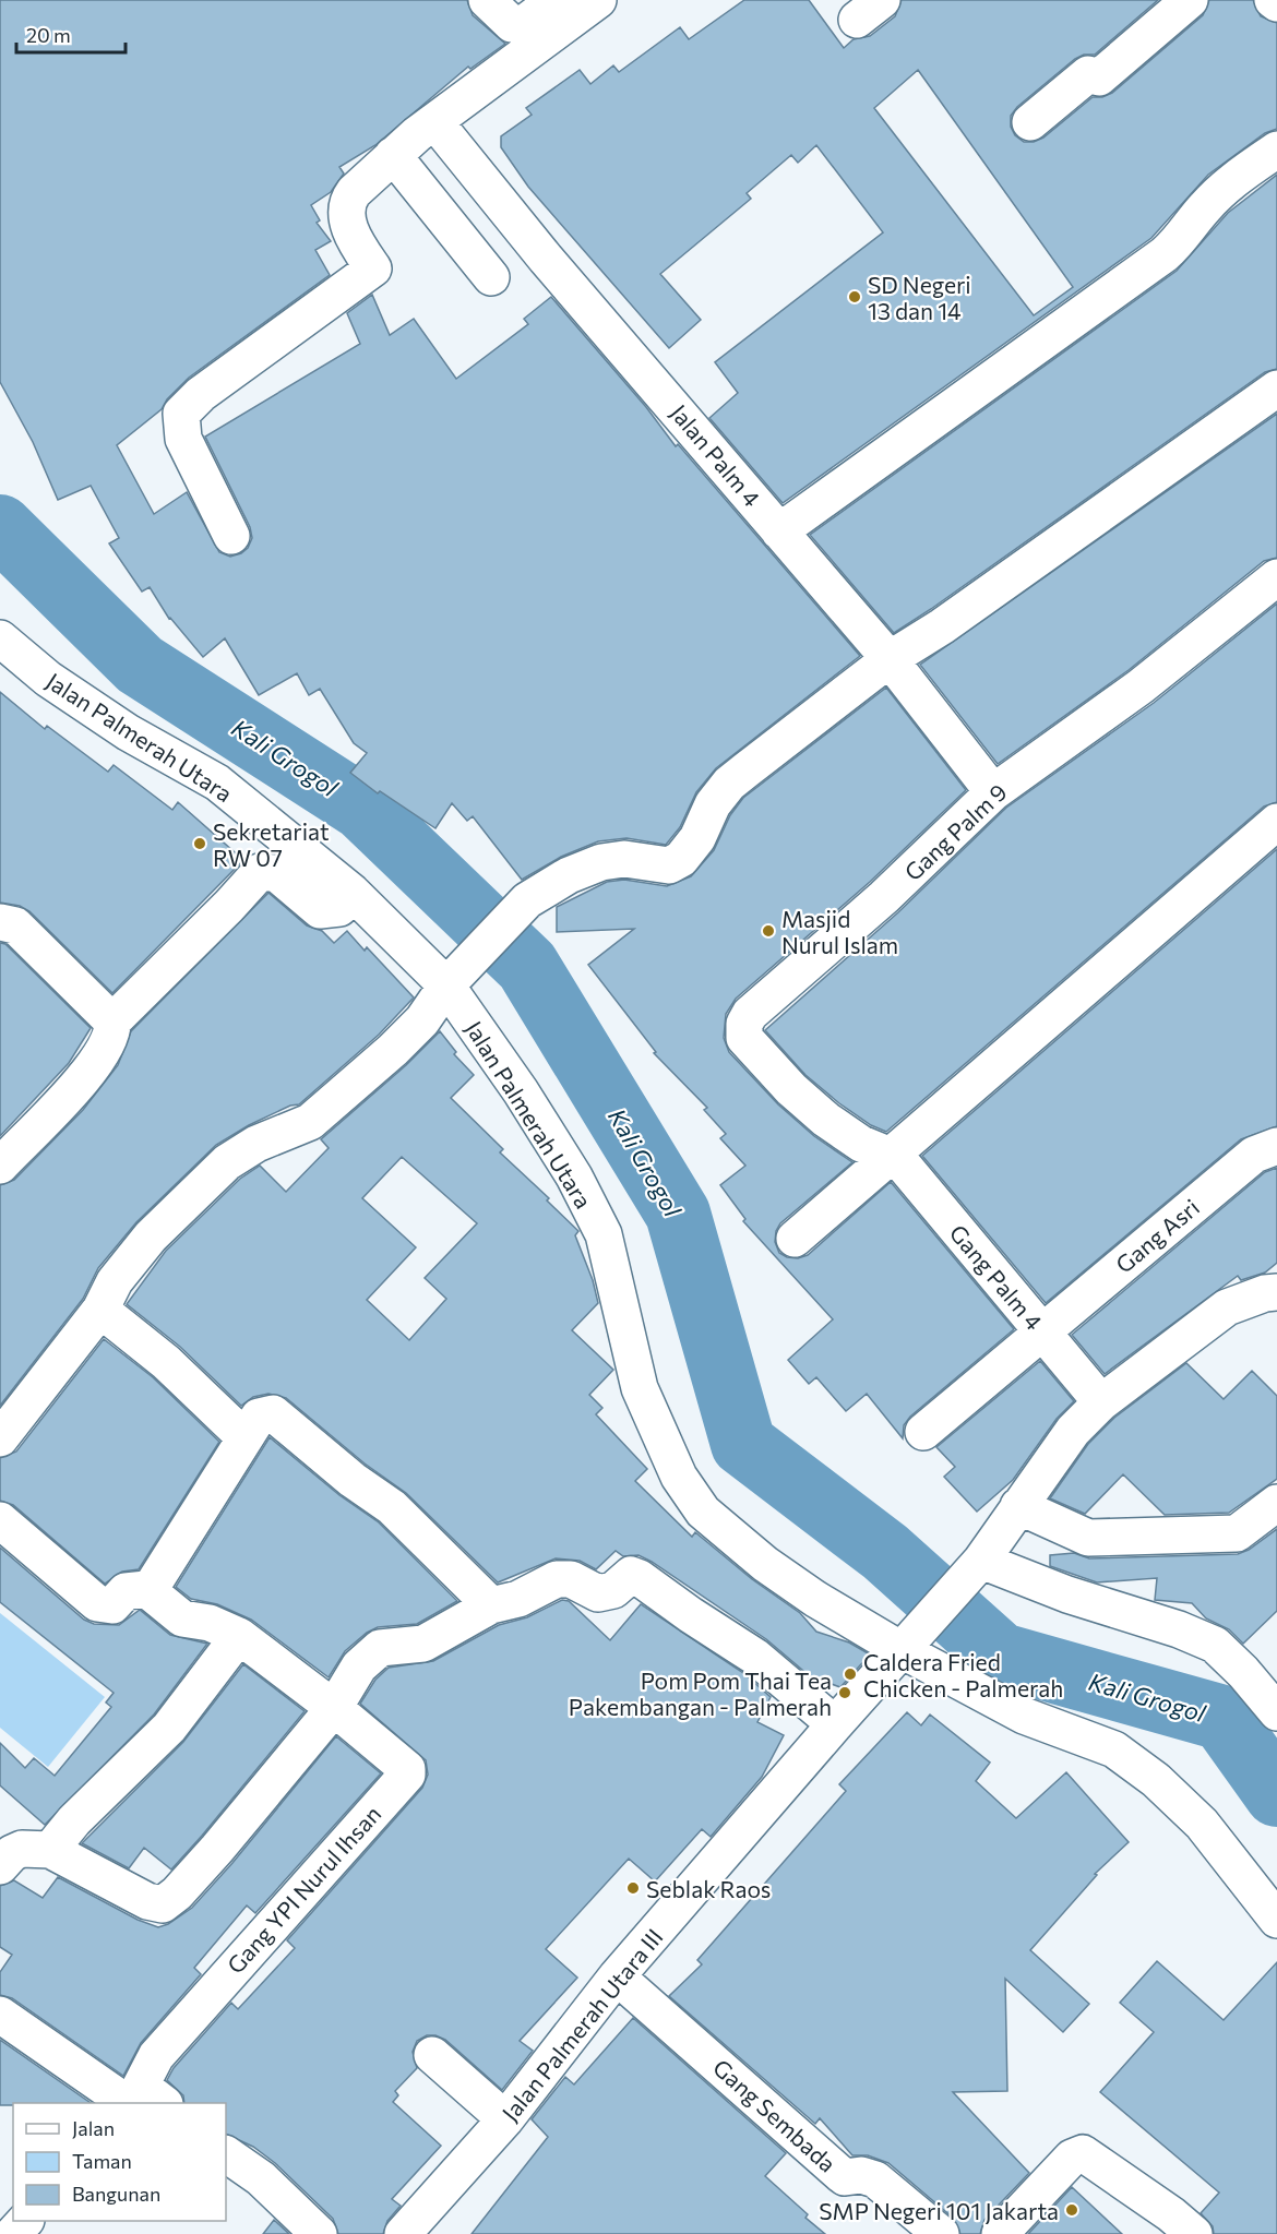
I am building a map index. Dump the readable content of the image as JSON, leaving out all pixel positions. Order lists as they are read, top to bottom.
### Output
{
  "streets": {
    "street": [
      "Jalan Palm 4",
      "Jalan Palmerah Utara",
      "Gang Palm 9",
      "Gang Asri",
      "Gang Palm 4",
      "Gang YPI Nurul Ihsan",
      "Jalan Palmerah Utara III",
      "Gang Sembada"
    ]
  },
  "crossings": [
    ["Jalan Palm 4", "Gang Palm 9"],
    ["Jalan Palmerah Utara", "Jalan Palmerah Utara III"],
    ["Gang Palm 9", "Gang Palm 4"],
    ["Gang Asri", "Gang Palm 4"],
    ["Gang Palm 4", "Jalan Palmerah Utara III"],
    ["Jalan Palmerah Utara III", "Gang Sembada"]
  ],
  "water": ["Kali Grogol"],
  "places": [
    "SD Negeri 13 dan 14",
    "Sekretariat RW 07",
    "Masjid Nurul Islam",
    "Caldera Fried Chicken - Palmerah",
    "Pom Pom Thai Tea Pakembangan - Palmerah",
    "Seblak Raos",
    "SMP Negeri 101 Jakarta"
  ],
  "legend": ["Jalan", "Taman", "Bangunan"],
  "scale_bar": "20 m"
}
